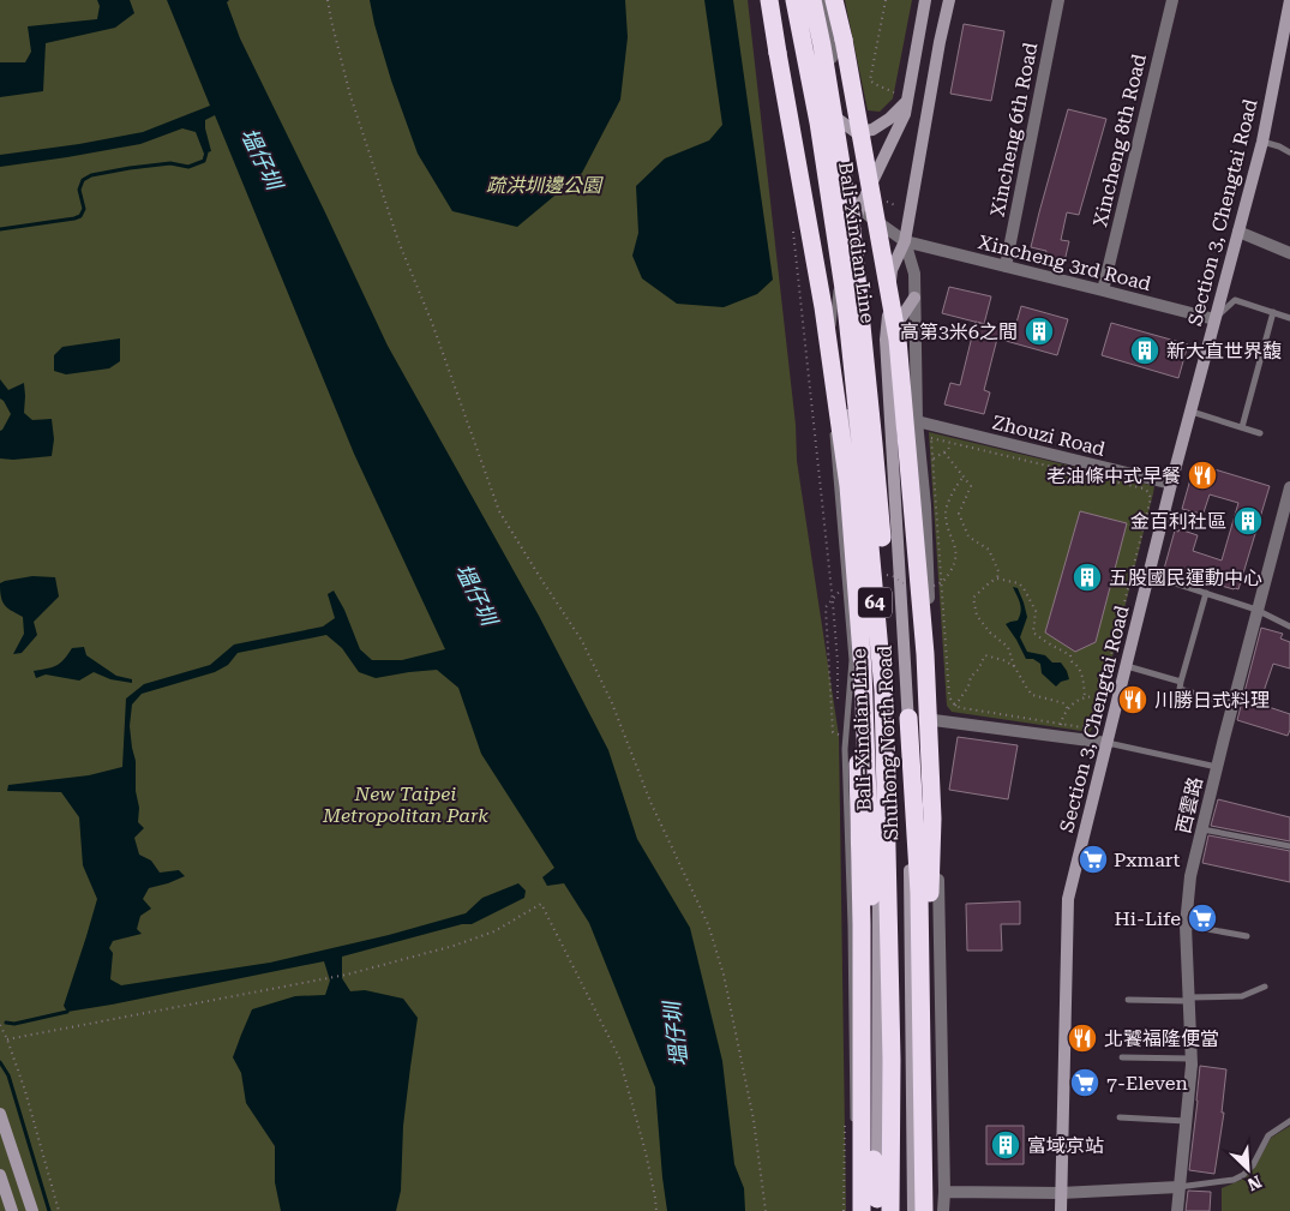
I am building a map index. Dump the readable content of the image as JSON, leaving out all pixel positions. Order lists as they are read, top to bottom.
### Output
{
  "streets": {
    "highway": ["Bali-Xindian Line", "64"],
    "street": [
      "Xincheng 6th Road",
      "Xincheng 8th Road",
      "Section 3, Chengtai Road",
      "Xincheng 3rd Road",
      "Zhouzi Road",
      "Shuhong North Road",
      "西雲路"
    ]
  },
  "crossings": [
    ["Xincheng 6th Road", "Xincheng 3rd Road"],
    ["Xincheng 8th Road", "Xincheng 3rd Road"],
    ["Section 3, Chengtai Road", "Xincheng 3rd Road"],
    ["Section 3, Chengtai Road", "Zhouzi Road"],
    ["Bali-Xindian Line", "Shuhong North Road"],
    ["Xincheng 3rd Road", "Shuhong North Road"]
  ],
  "water": ["塭仔圳"],
  "parks": ["疏洪圳邊公園", "New Taipei Metropolitan Park"],
  "places": {
    "building": [
      "高第3米6之間",
      "新大直世界馥",
      "金百利社區",
      "五股國民運動中心",
      "富域京站"
    ],
    "restaurant": ["老油條中式早餐", "川勝日式料理", "北饕福隆便當"],
    "supermarket": ["Pxmart", "Hi-Life", "7-Eleven"]
  },
  "north": "bottom right"
}
